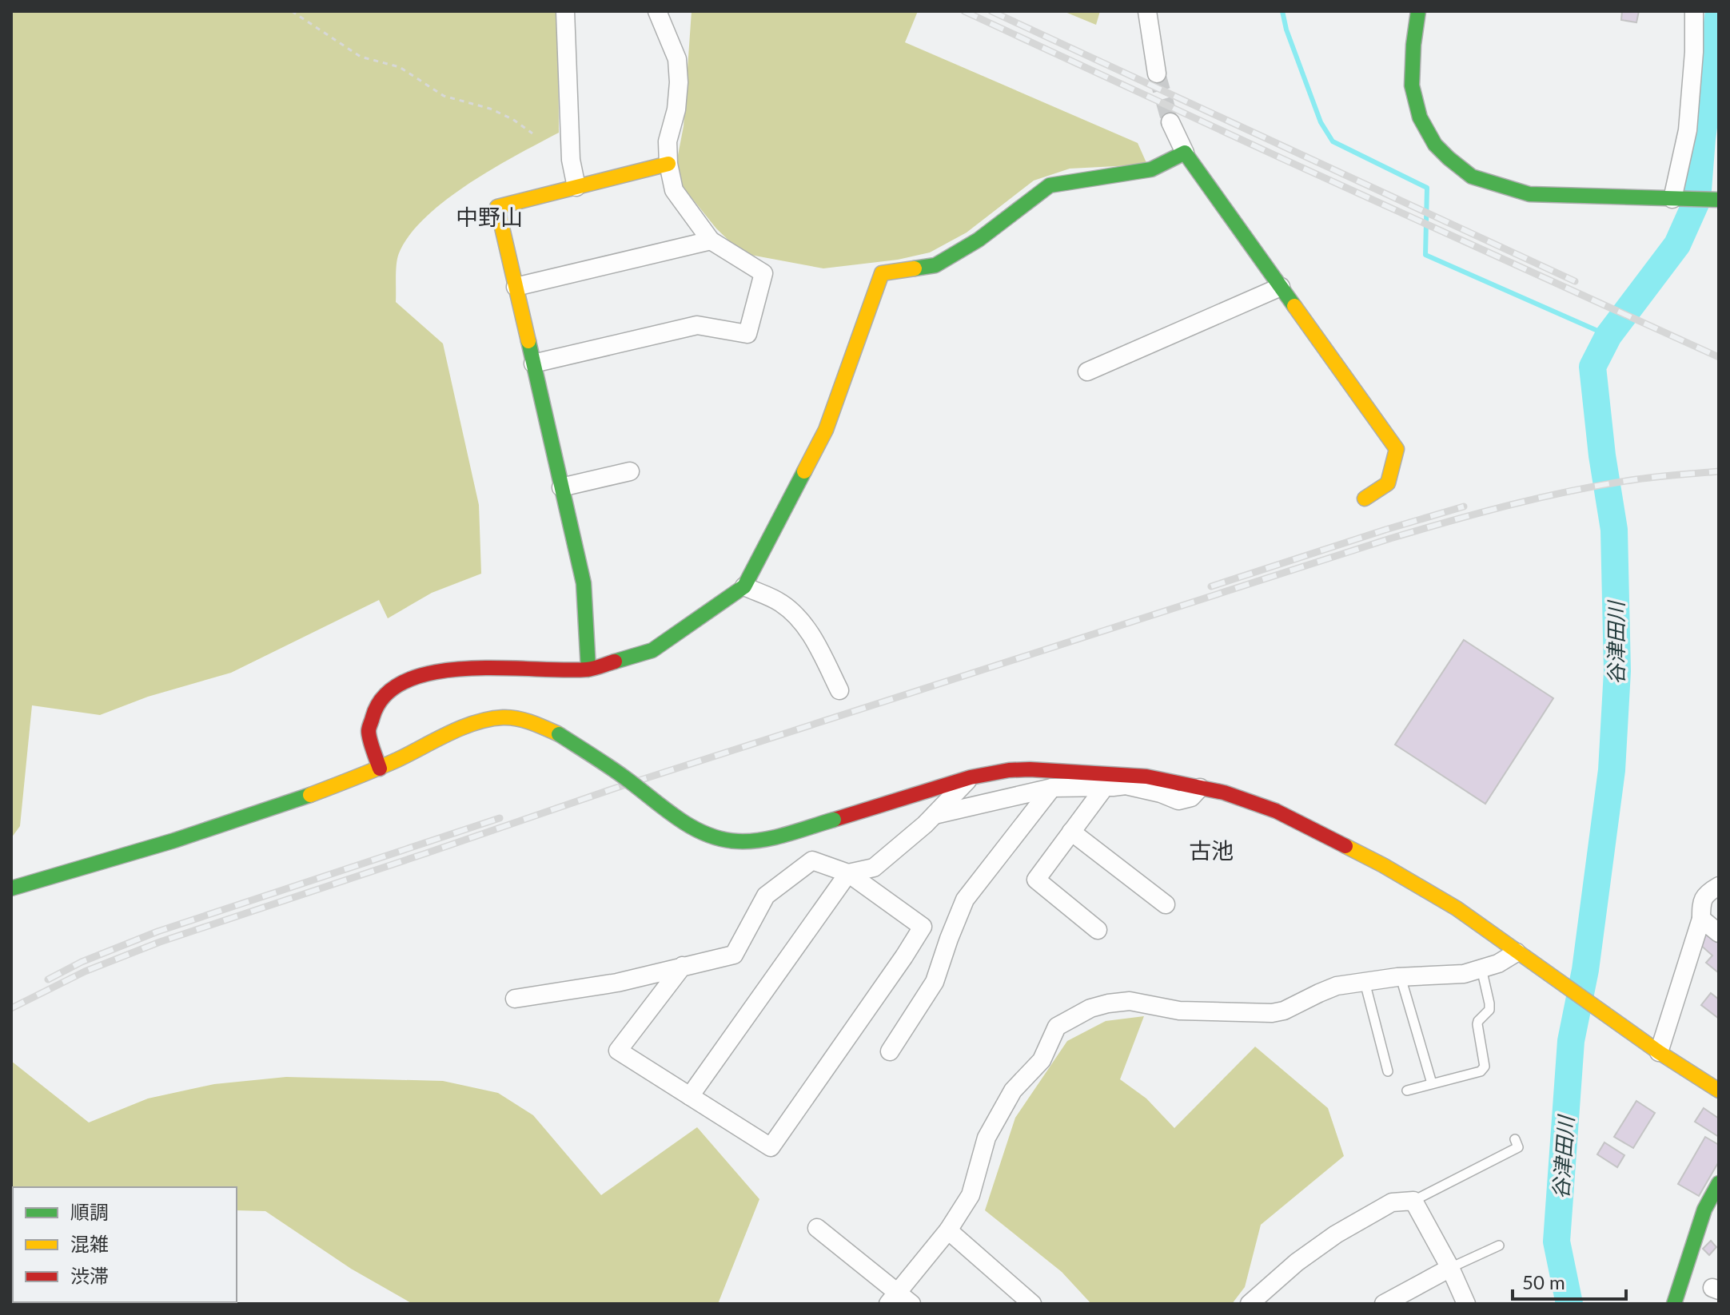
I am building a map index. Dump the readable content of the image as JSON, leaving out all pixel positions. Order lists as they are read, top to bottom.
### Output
{
  "districts": ["中野山", "古池"],
  "water": ["谷津田川"],
  "legend": ["順調", "混雑", "渋滞"],
  "scale_bar": "50 m"
}
